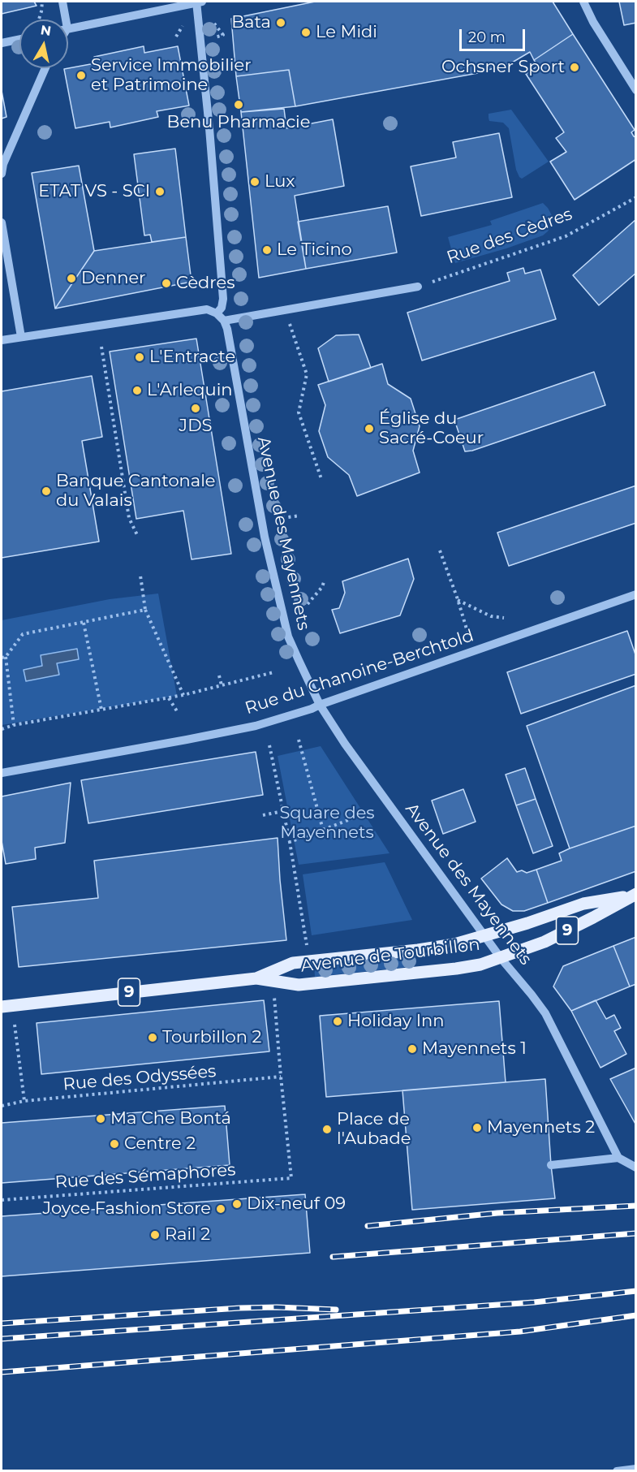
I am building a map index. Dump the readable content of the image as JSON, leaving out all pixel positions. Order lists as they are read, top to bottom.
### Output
{
  "streets": {
    "main road": ["9", "Avenue de Tourbillon"],
    "street": ["Avenue des Mayennets", "Rue du Chanoine-Berchtold"],
    "path": ["Rue des Cèdres", "Rue des Odyssées", "Rue des Sémaphores"]
  },
  "crossings": [
    ["Avenue des Mayennets", "Rue du Chanoine-Berchtold"],
    ["Avenue des Mayennets", "Avenue de Tourbillon"],
    ["Rue des Odyssées", "Rue des Sémaphores"]
  ],
  "parks": ["Square des Mayennets"],
  "places": [
    "Bata",
    "Le Midi",
    "Ochsner Sport",
    "Service Immobilier et Patrimoine",
    "Benu Pharmacie",
    "Lux",
    "ETAT VS - SCI",
    "Le Ticino",
    "Denner",
    "Cèdres",
    "L'Entracte",
    "L'Arlequin",
    "JDS",
    "Église du Sacré-Coeur",
    "Banque Cantonale du Valais",
    "Holiday Inn",
    "Tourbillon 2",
    "Mayennets 1",
    "Ma Che Bontá",
    "Mayennets 2",
    "Place de l'Aubade",
    "Centre 2",
    "Dix-neuf 09",
    "Joyce Fashion Store",
    "Rail 2"
  ],
  "scale_bar": "20 m",
  "north": "top"
}
